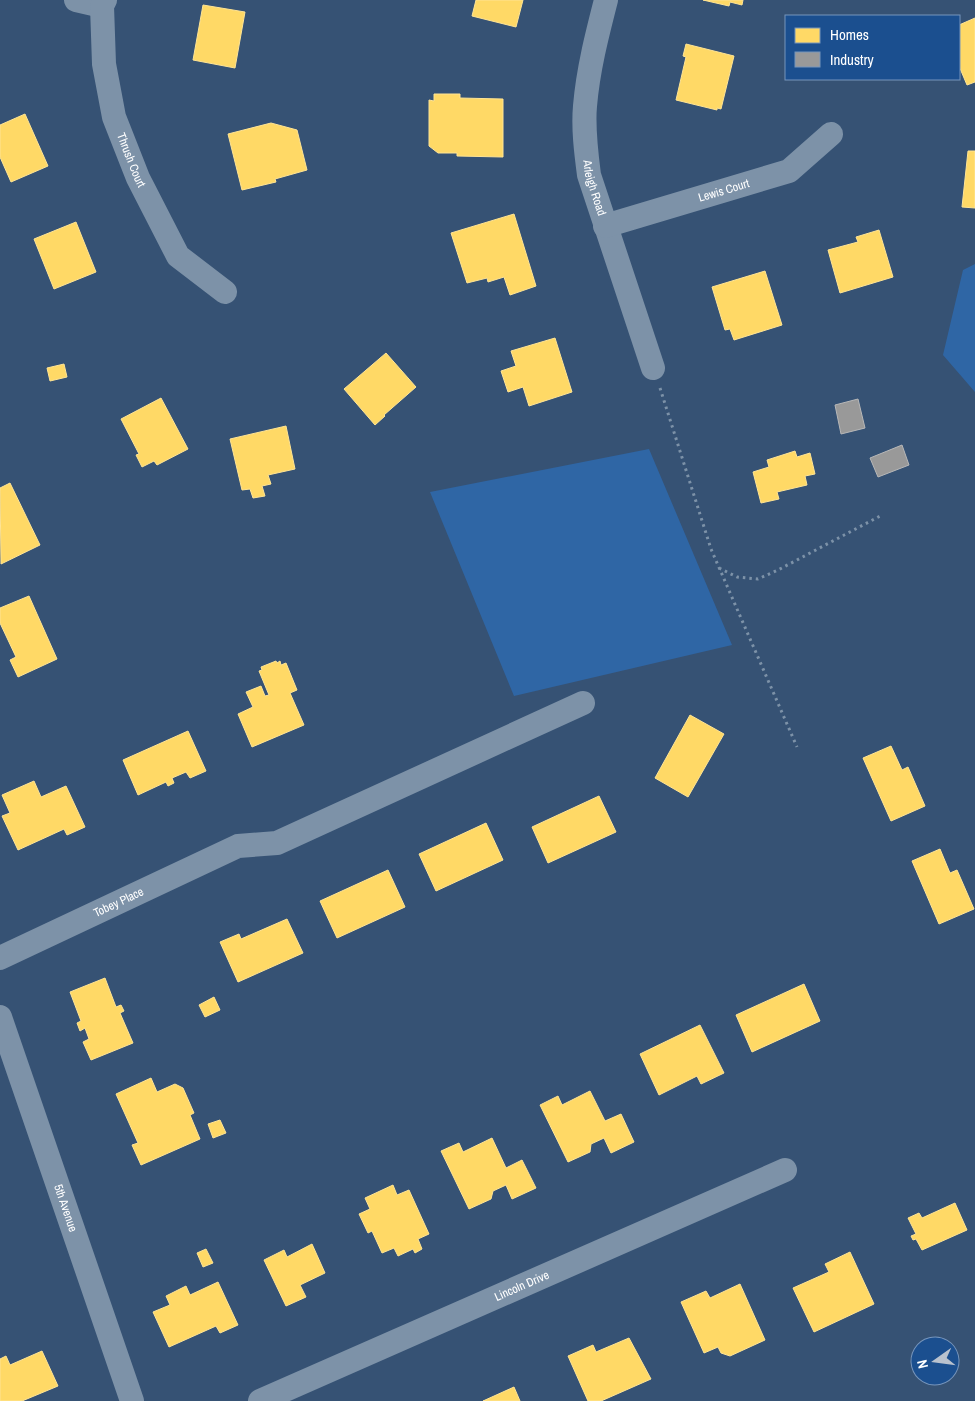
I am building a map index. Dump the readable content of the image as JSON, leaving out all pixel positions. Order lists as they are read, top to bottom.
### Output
{
  "streets": {
    "street": [
      "Thrush Court",
      "Arleigh Road",
      "Lewis Court",
      "Tobey Place",
      "5th Avenue",
      "Lincoln Drive"
    ]
  },
  "crossings": [
    ["Arleigh Road", "Lewis Court"]
  ],
  "legend": ["Homes", "Industry"],
  "north": "left"
}
